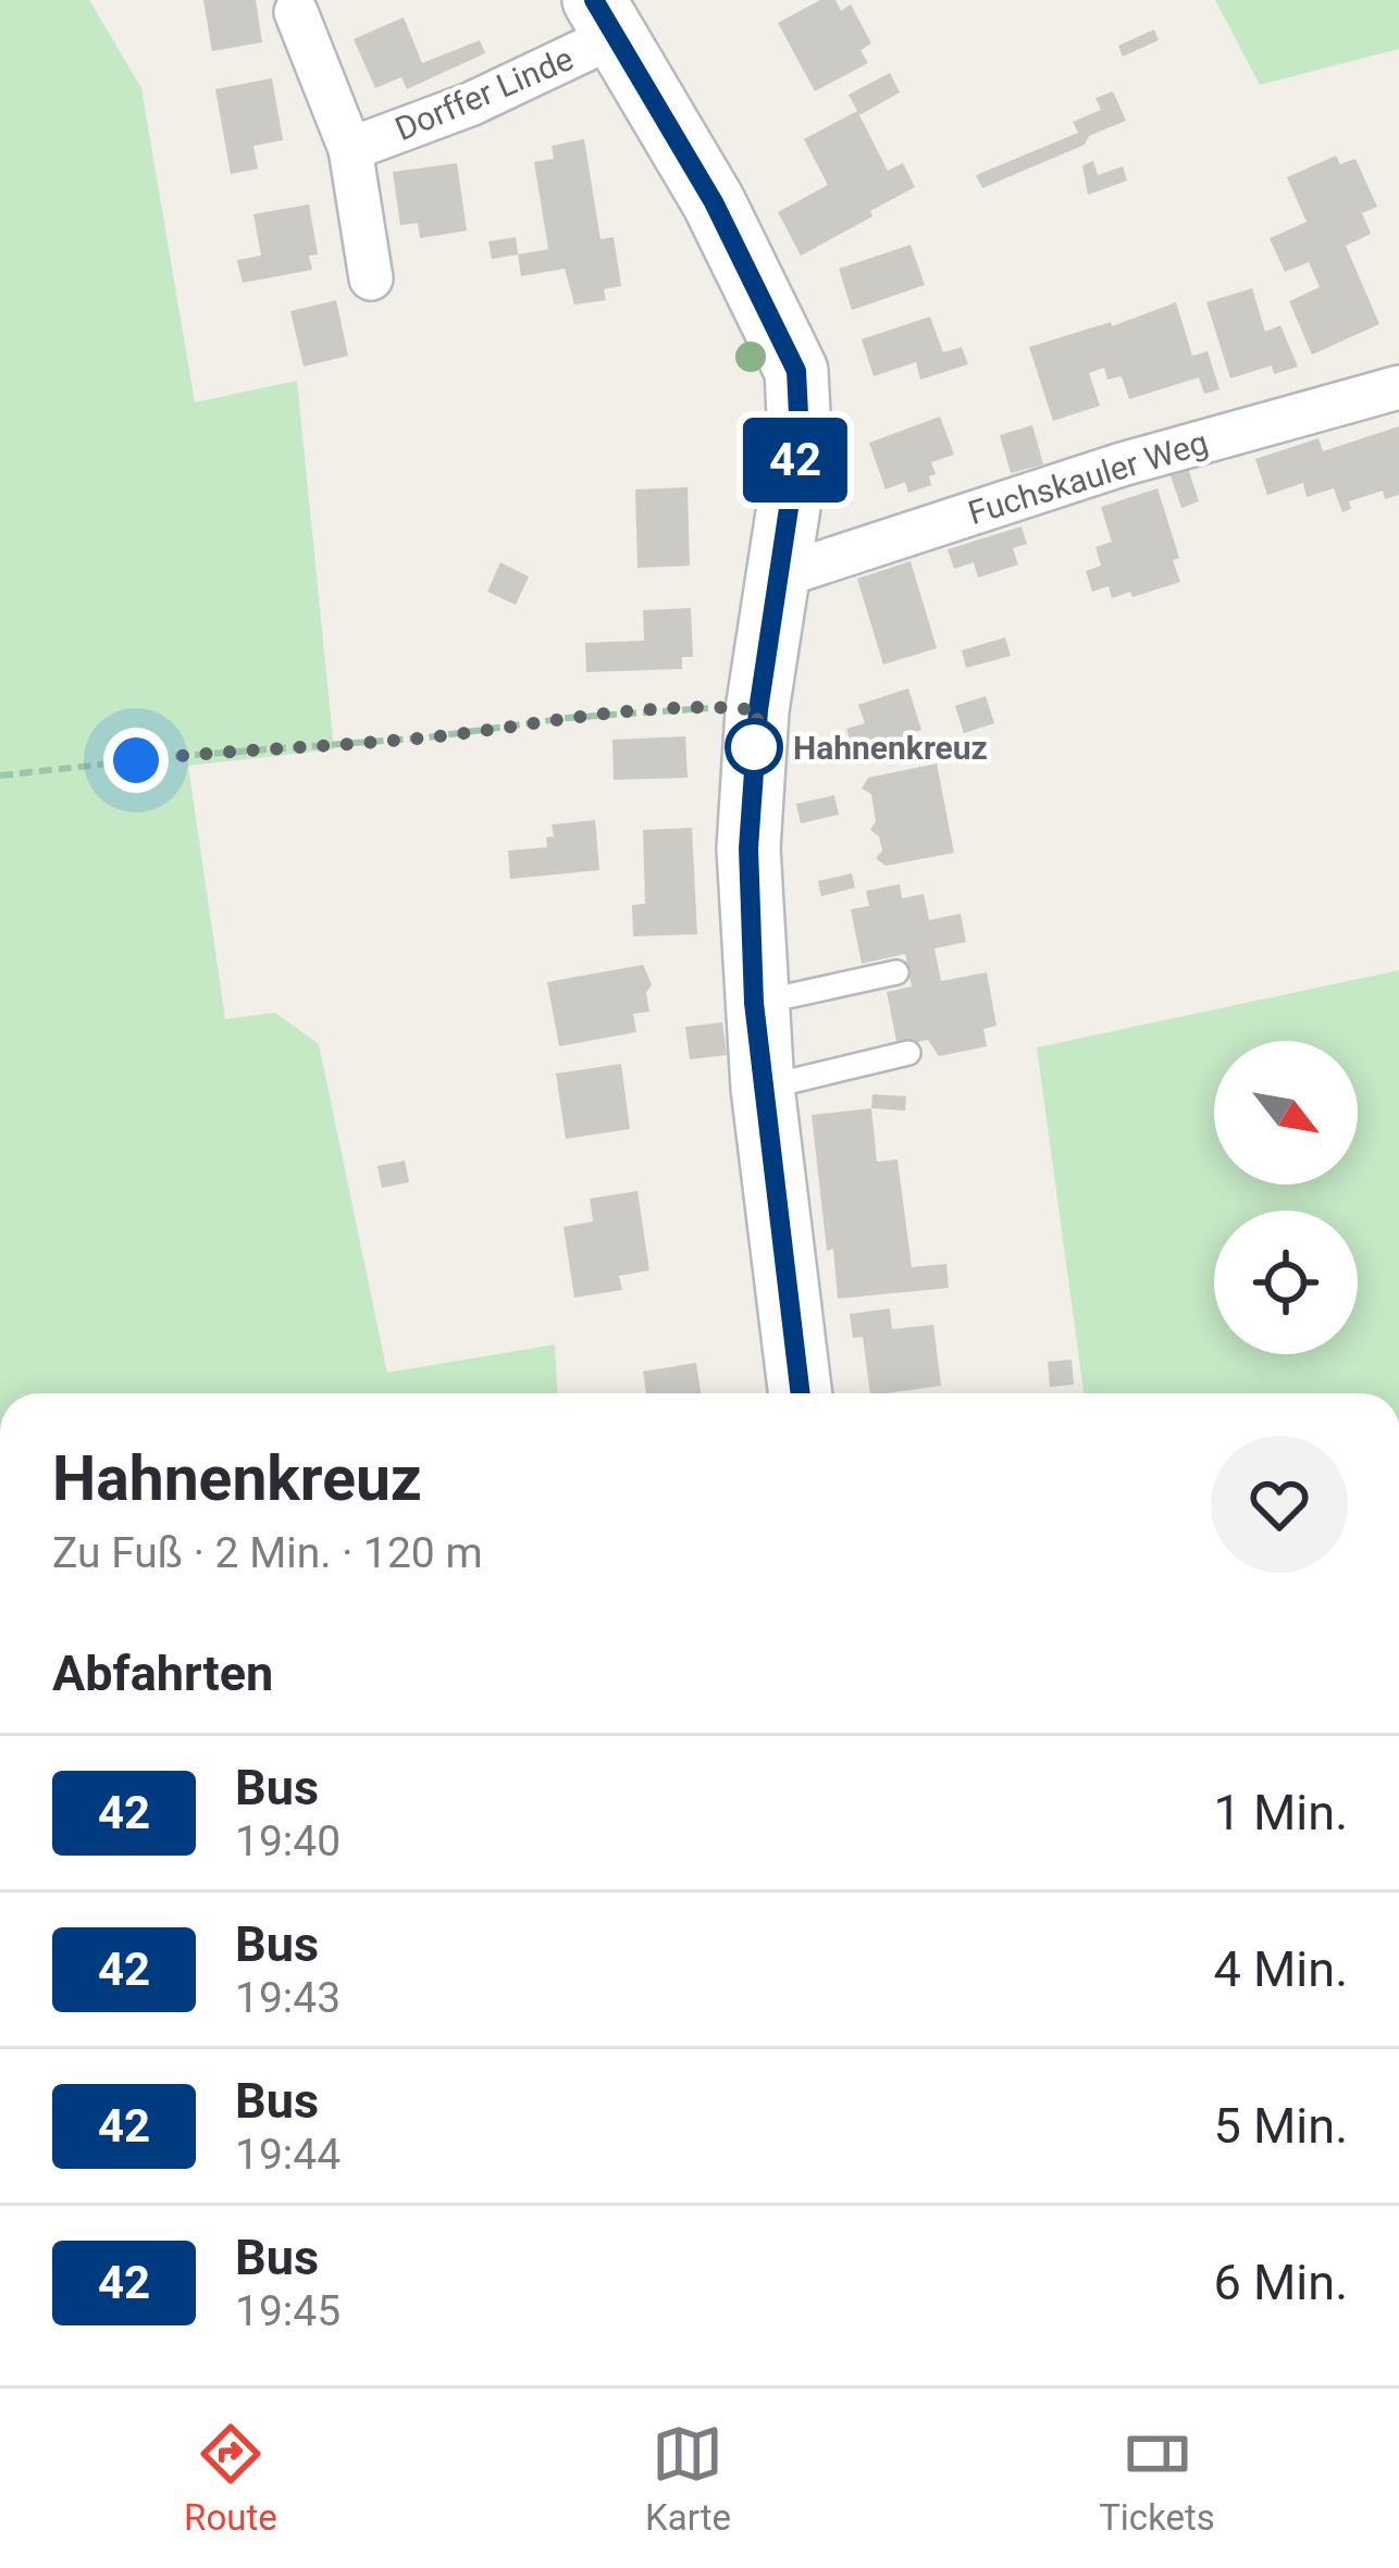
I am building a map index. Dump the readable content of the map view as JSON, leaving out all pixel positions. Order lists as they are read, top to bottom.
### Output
{
  "streets": {
    "street": ["Dorffer Linde", "Fuchskauler Weg"]
  },
  "places": ["Hahnenkreuz"],
  "lines": ["bus line 42"],
  "north": "bottom right",
  "page": {
    "on_map": "42",
    "heading": [
      ["Hahnenkreuz", "Zu Fuß · 2 Min. · 120 m"],
      "Abfahrten"
    ],
    "list": [
      {
        "mark": "42",
        "name": "Bus",
        "note": "19:40",
        "value": "1 Min."
      },
      {
        "mark": "42",
        "name": "Bus",
        "note": "19:43",
        "value": "4 Min."
      },
      {
        "mark": "42",
        "name": "Bus",
        "note": "19:44",
        "value": "5 Min."
      },
      {
        "mark": "42",
        "name": "Bus",
        "note": "19:45",
        "value": "6 Min."
      }
    ],
    "tabs": ["Route", "Karte", "Tickets"]
  }
}
